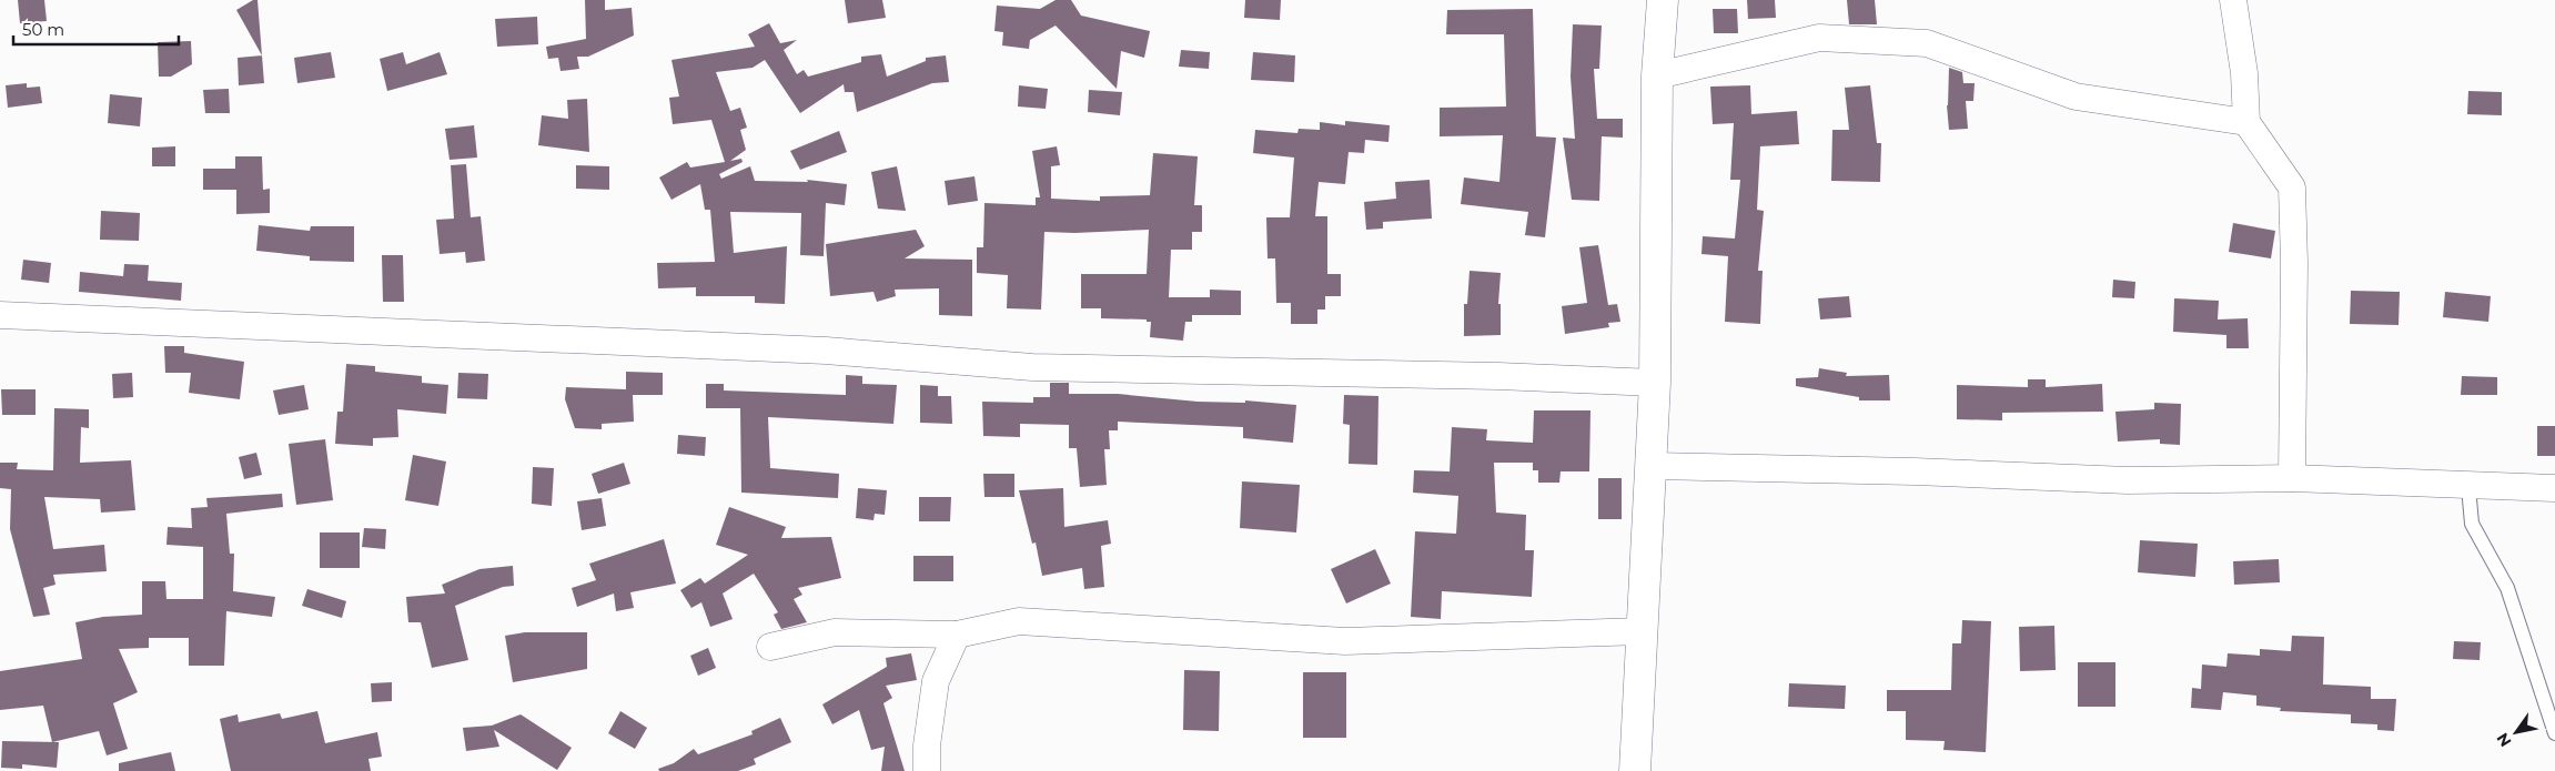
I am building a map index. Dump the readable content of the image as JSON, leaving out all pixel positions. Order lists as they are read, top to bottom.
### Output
{
  "scale_bar": "50 m",
  "north": "bottom left"
}
